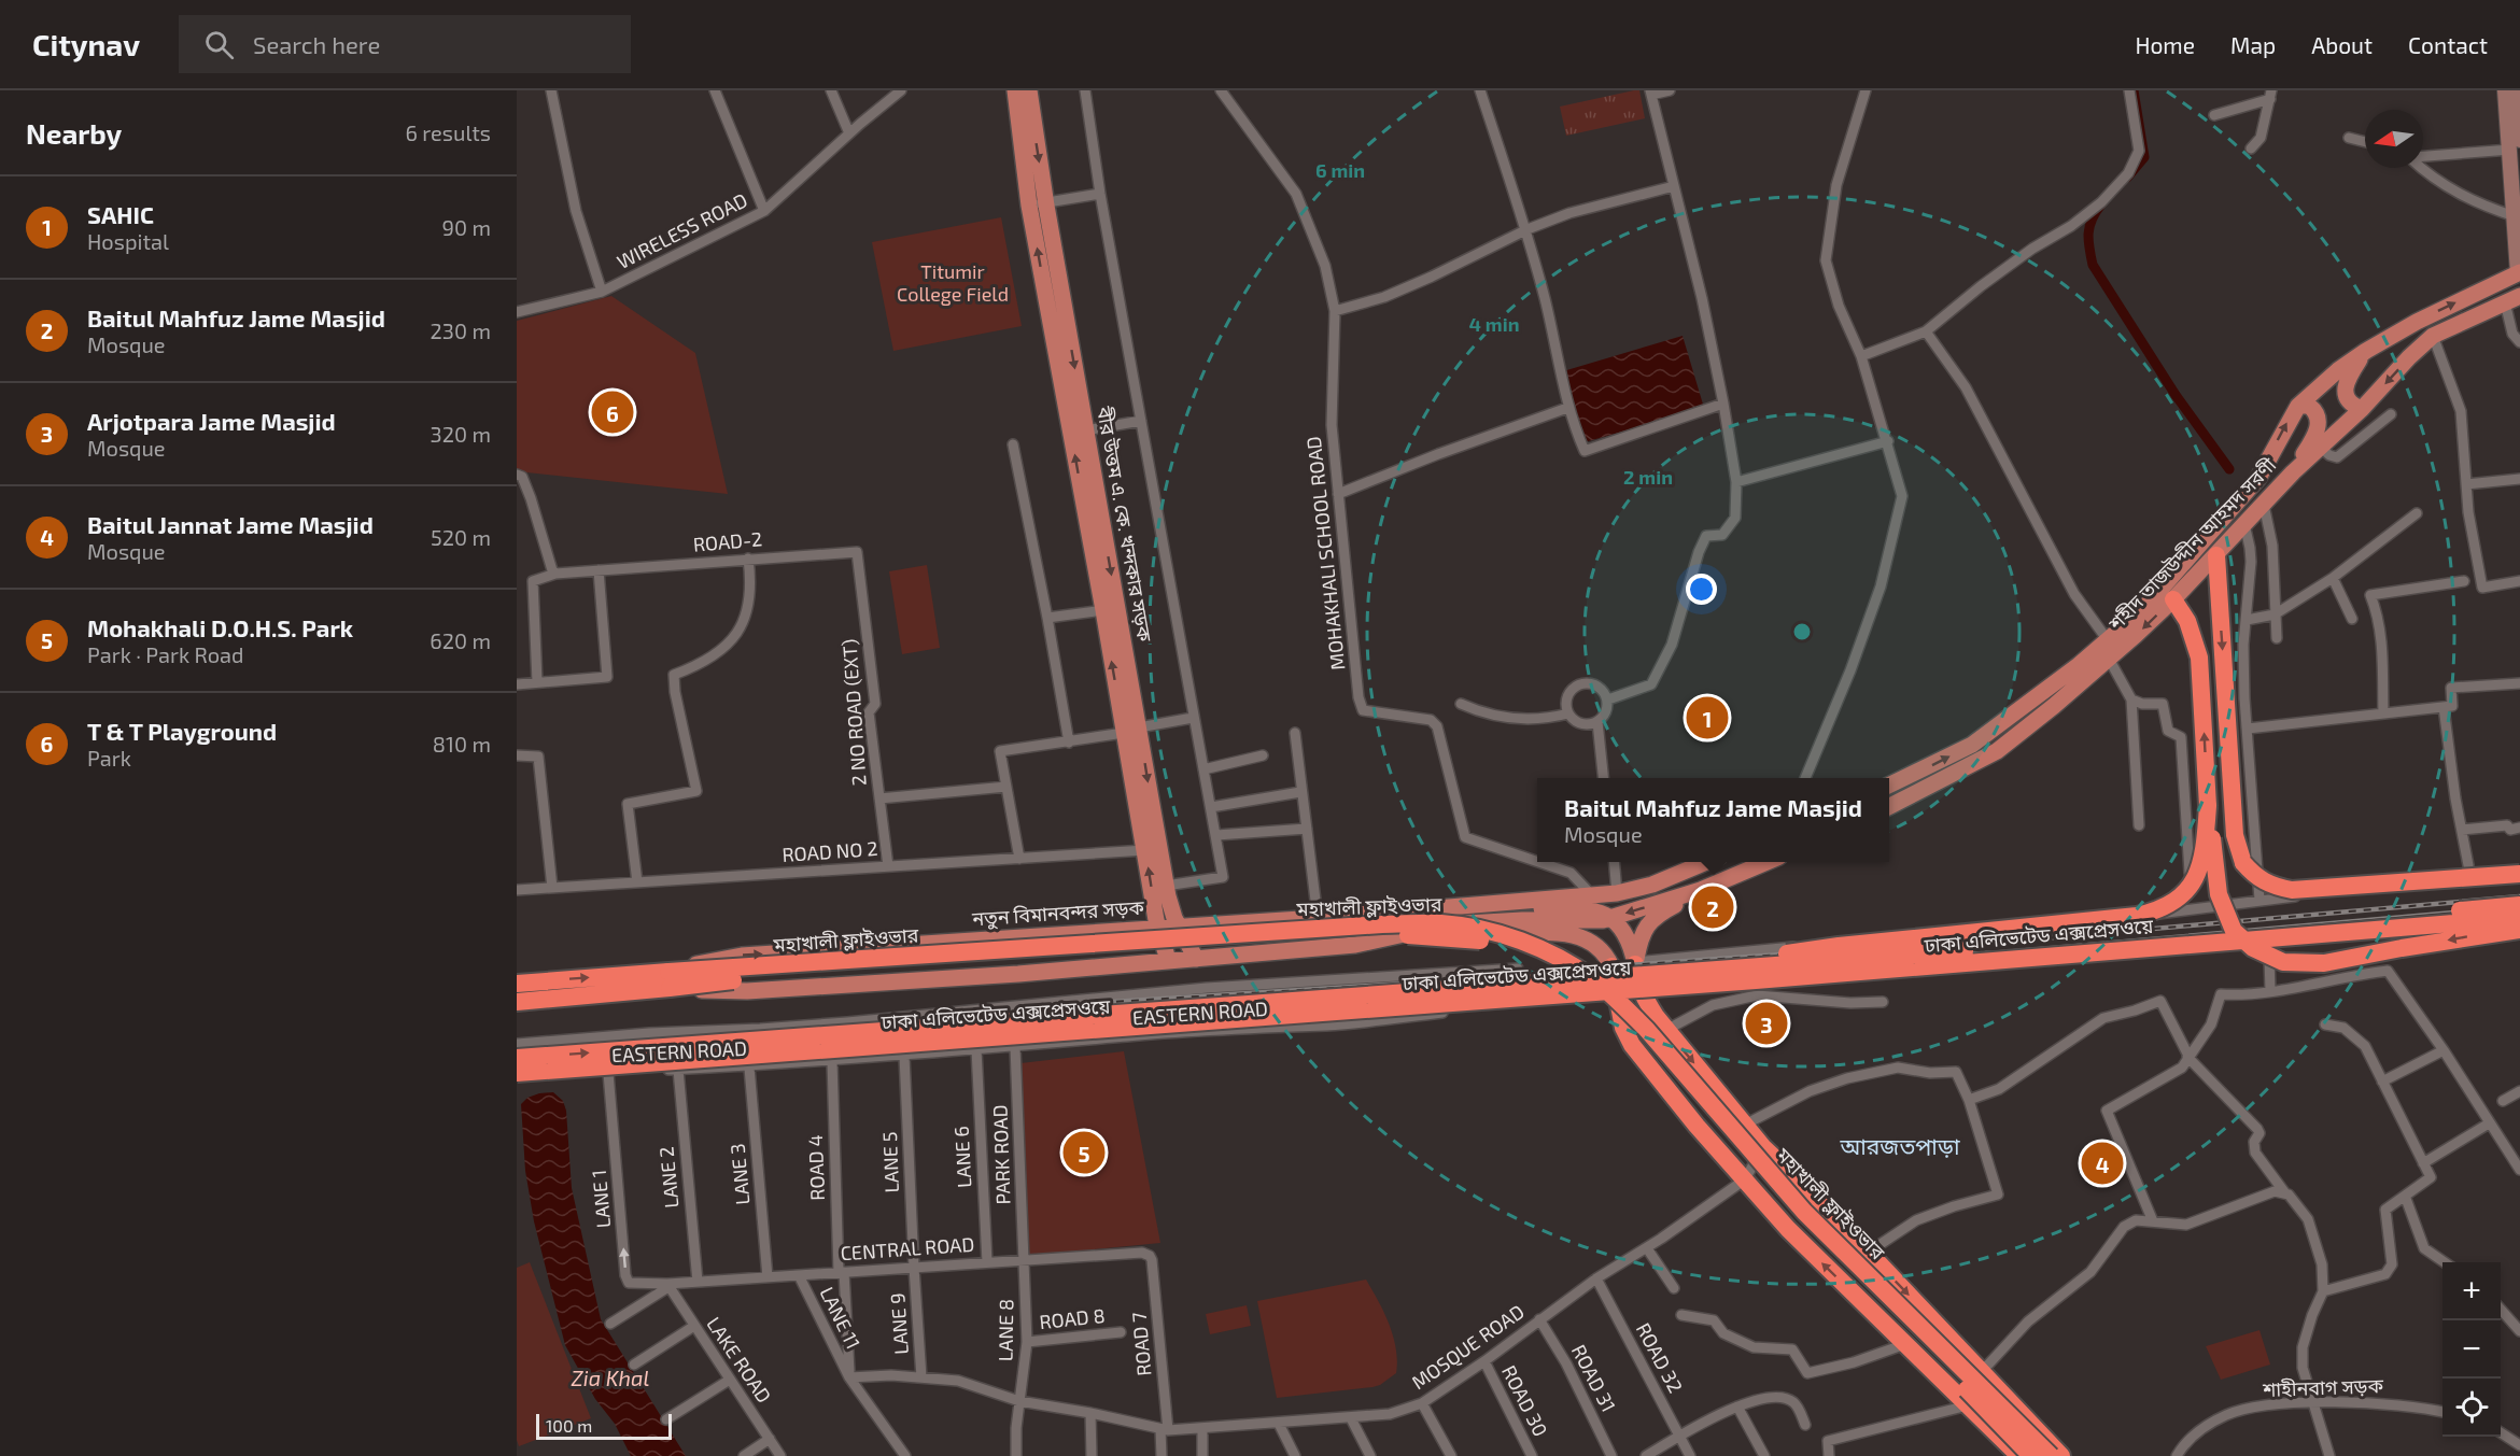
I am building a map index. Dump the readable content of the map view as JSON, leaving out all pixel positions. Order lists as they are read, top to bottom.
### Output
{
  "streets": {
    "highway": ["মহাখালী ফ্লাইওভার", "নতুন বিমানবন্দর সড়ক", "ঢাকা এলিভেটেড এক্সপ্রেসওয়ে"],
    "main road": ["বীর উত্তম এ. কে. খন্দকার সড়ক", "শহীদ তাজউদ্দীন আহমদ সরণী"],
    "street": [
      "WIRELESS ROAD",
      "ROAD-2",
      "MOHAKHALI SCHOOL ROAD",
      "2 NO ROAD (EXT)",
      "ROAD NO 2",
      "EASTERN ROAD",
      "PARK ROAD",
      "LANE 6",
      "LANE 5",
      "ROAD 4",
      "LANE 3",
      "LANE 2",
      "LANE 1",
      "CENTRAL ROAD",
      "LANE 11",
      "ROAD 8",
      "LANE 9",
      "LANE 8",
      "ROAD 7",
      "MOSQUE ROAD",
      "ROAD 32",
      "LAKE ROAD",
      "ROAD 31",
      "শাহীনবাগ সড়ক",
      "ROAD 30"
    ]
  },
  "crossings": [
    ["বীর উত্তম এ. কে. খন্দকার সড়ক", "ROAD NO 2"],
    ["বীর উত্তম এ. কে. খন্দকার সড়ক", "নতুন বিমানবন্দর সড়ক"],
    ["ROAD-2", "2 NO ROAD (EXT)"],
    ["MOHAKHALI SCHOOL ROAD", "নতুন বিমানবন্দর সড়ক"],
    ["2 NO ROAD (EXT)", "ROAD NO 2"],
    ["মহাখালী ফ্লাইওভার", "নতুন বিমানবন্দর সড়ক"],
    ["EASTERN ROAD", "PARK ROAD"],
    ["EASTERN ROAD", "LANE 6"],
    ["EASTERN ROAD", "LANE 5"],
    ["EASTERN ROAD", "ROAD 4"],
    ["EASTERN ROAD", "LANE 3"],
    ["EASTERN ROAD", "LANE 2"],
    ["EASTERN ROAD", "LANE 1"],
    ["PARK ROAD", "CENTRAL ROAD"],
    ["PARK ROAD", "LANE 8"],
    ["LANE 6", "CENTRAL ROAD"],
    ["LANE 5", "CENTRAL ROAD"],
    ["LANE 5", "LANE 9"],
    ["ROAD 4", "CENTRAL ROAD"],
    ["ROAD 4", "LANE 11"],
    ["ROAD 4", "MOSQUE ROAD"],
    ["LANE 3", "CENTRAL ROAD"],
    ["LANE 2", "CENTRAL ROAD"],
    ["LANE 1", "CENTRAL ROAD"],
    ["LANE 1", "LAKE ROAD"],
    ["CENTRAL ROAD", "LANE 11"],
    ["CENTRAL ROAD", "LANE 9"],
    ["CENTRAL ROAD", "LANE 8"],
    ["CENTRAL ROAD", "ROAD 7"],
    ["CENTRAL ROAD", "LAKE ROAD"],
    ["LANE 11", "MOSQUE ROAD"],
    ["ROAD 8", "LANE 8"],
    ["LANE 9", "MOSQUE ROAD"],
    ["LANE 8", "MOSQUE ROAD"],
    ["ROAD 7", "MOSQUE ROAD"],
    ["MOSQUE ROAD", "ROAD 32"],
    ["MOSQUE ROAD", "ROAD 31"],
    ["MOSQUE ROAD", "ROAD 30"]
  ],
  "one_way": ["LANE 1"],
  "districts": ["আরজতপাড়া"],
  "water": ["Zia Khal"],
  "parks": ["Titumir College Field"],
  "scale_bar": "100 m",
  "north": "left",
  "page": {
    "header": "Citynav",
    "search": "Search here",
    "nav": [
      "Home",
      "Map",
      "About",
      "Contact"
    ],
    "heading": ["Nearby", "6 results"],
    "list": [
      {
        "mark": "1",
        "name": "SAHIC",
        "note": "Hospital",
        "value": "90 m"
      },
      {
        "mark": "2",
        "name": "Baitul Mahfuz Jame Masjid",
        "note": "Mosque",
        "value": "230 m"
      },
      {
        "mark": "3",
        "name": "Arjotpara Jame Masjid",
        "note": "Mosque",
        "value": "320 m"
      },
      {
        "mark": "4",
        "name": "Baitul Jannat Jame Masjid",
        "note": "Mosque",
        "value": "520 m"
      },
      {
        "mark": "5",
        "name": "Mohakhali D.O.H.S. Park",
        "note": "Park · Park Road",
        "value": "620 m"
      },
      {
        "mark": "6",
        "name": "T & T Playground",
        "note": "Park",
        "value": "810 m"
      }
    ],
    "pins": [
      "6",
      "1",
      "2",
      "3",
      "5",
      "4"
    ],
    "popup": ["Baitul Mahfuz Jame Masjid", "Mosque"],
    "map_buttons": ["+", "−"],
    "scale": "100 m"
  },
  "rings": ["6 min", "4 min", "2 min"]
}
